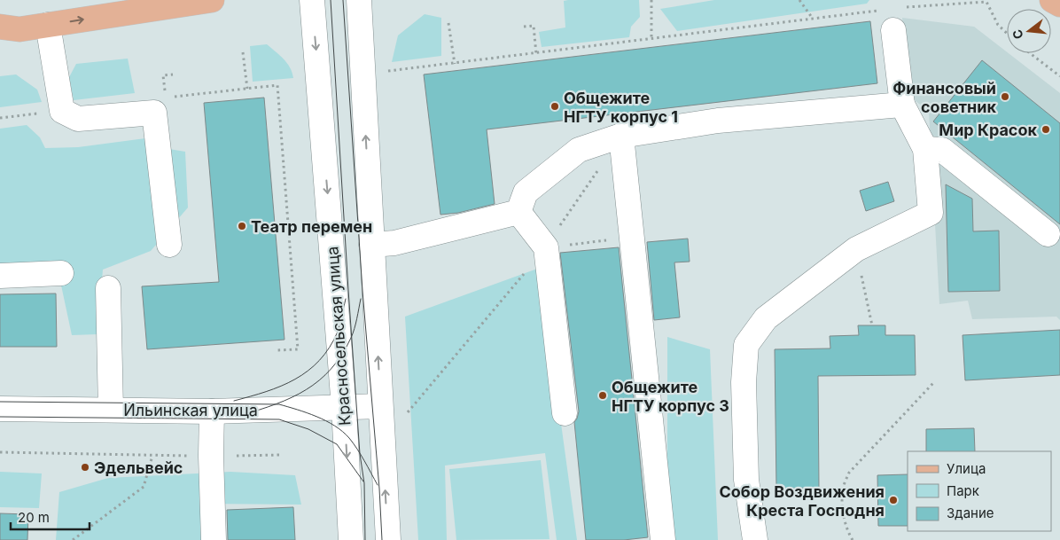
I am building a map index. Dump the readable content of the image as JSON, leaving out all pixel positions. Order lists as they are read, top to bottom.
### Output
{
  "streets": {
    "street": ["Красносельская улица", "Ильинская улица"]
  },
  "crossings": [
    ["Красносельская улица", "Ильинская улица"]
  ],
  "places": [
    "Финансовый советник",
    "Общежите НГТУ корпус 1",
    "Мир Красок",
    "Театр перемен",
    "Общежите НГТУ корпус 3",
    "Эдельвейс",
    "Собор Воздвижения Креста Господня"
  ],
  "legend": ["Улица", "Парк", "Здание"],
  "scale_bar": "20 m",
  "north": "left"
}
